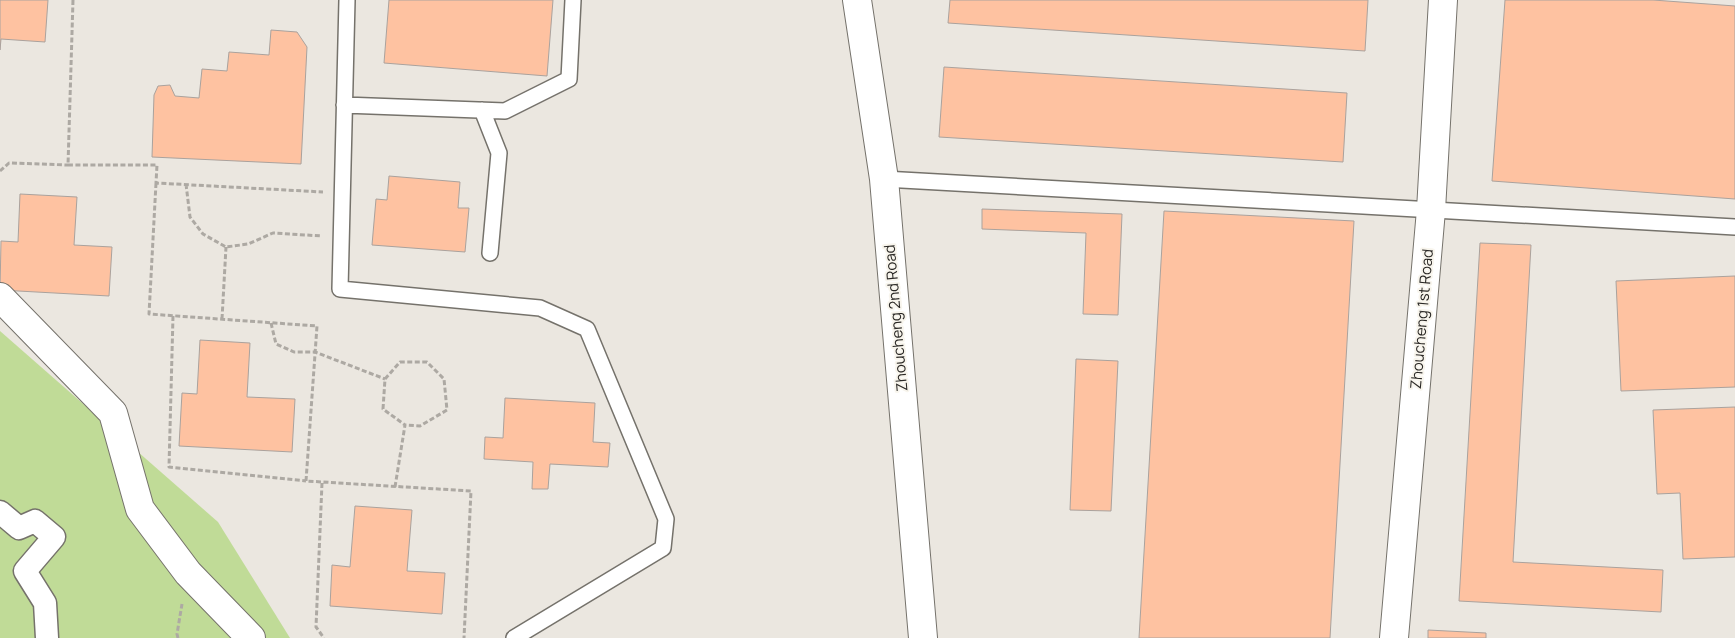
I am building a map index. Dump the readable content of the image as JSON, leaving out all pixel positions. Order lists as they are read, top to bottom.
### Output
{
  "streets": {
    "street": ["Zhoucheng 2nd Road", "Zhoucheng 1st Road"]
  }
}
